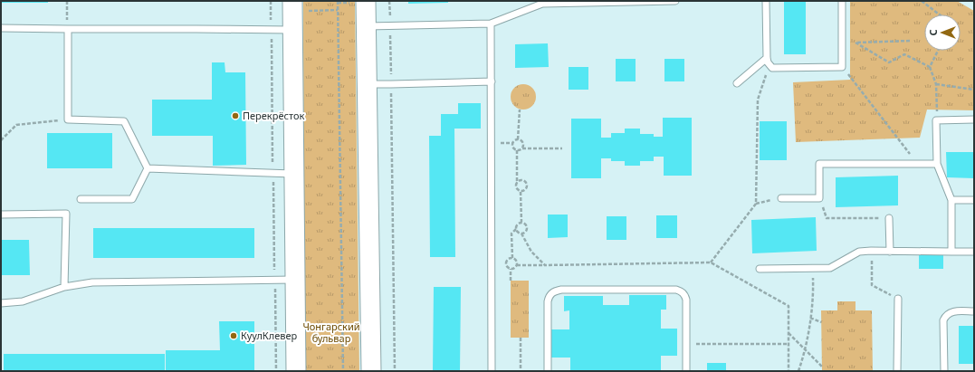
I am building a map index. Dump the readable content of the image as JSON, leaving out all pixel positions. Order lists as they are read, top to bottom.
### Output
{
  "parks": ["Чонгарский бульвар"],
  "places": ["Перекрёсток", "КуулКлевер"],
  "north": "left"
}
